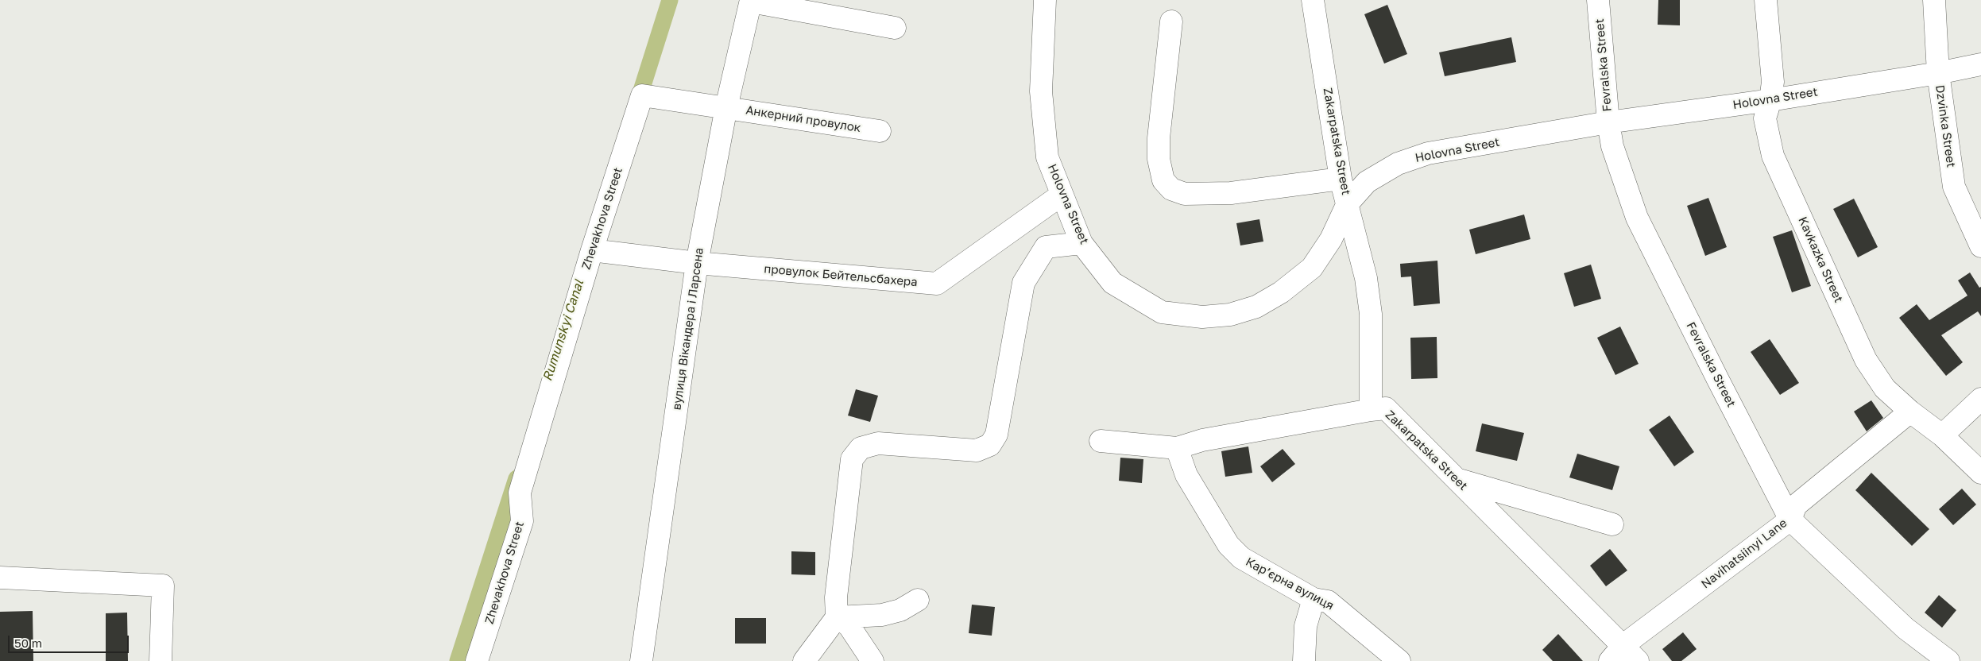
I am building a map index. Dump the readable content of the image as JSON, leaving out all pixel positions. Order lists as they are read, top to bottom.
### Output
{
  "streets": {
    "street": [
      "Fevralska Street",
      "Holovna Street",
      "Анкерний провулок",
      "Dzvinka Street",
      "Zakarpatska Street",
      "Zhevakhova Street",
      "Kavkazka Street",
      "провулок Бейтельсбахера",
      "вулиця Вікандера і Ларсена",
      "Navihatsiinyi Lane",
      "Карʼєрна вулиця"
    ]
  },
  "crossings": [
    ["Fevralska Street", "Holovna Street"],
    ["Fevralska Street", "Navihatsiinyi Lane"],
    ["Holovna Street", "Dzvinka Street"],
    ["Holovna Street", "Zakarpatska Street"],
    ["Holovna Street", "Kavkazka Street"],
    ["Holovna Street", "провулок Бейтельсбахера"],
    ["Анкерний провулок", "Zhevakhova Street"],
    ["Анкерний провулок", "вулиця Вікандера і Ларсена"],
    ["Zakarpatska Street", "Navihatsiinyi Lane"],
    ["Zhevakhova Street", "провулок Бейтельсбахера"],
    ["Kavkazka Street", "Navihatsiinyi Lane"],
    ["провулок Бейтельсбахера", "вулиця Вікандера і Ларсена"]
  ],
  "water": ["Rumunskyi Canal"],
  "scale_bar": "50 m"
}
